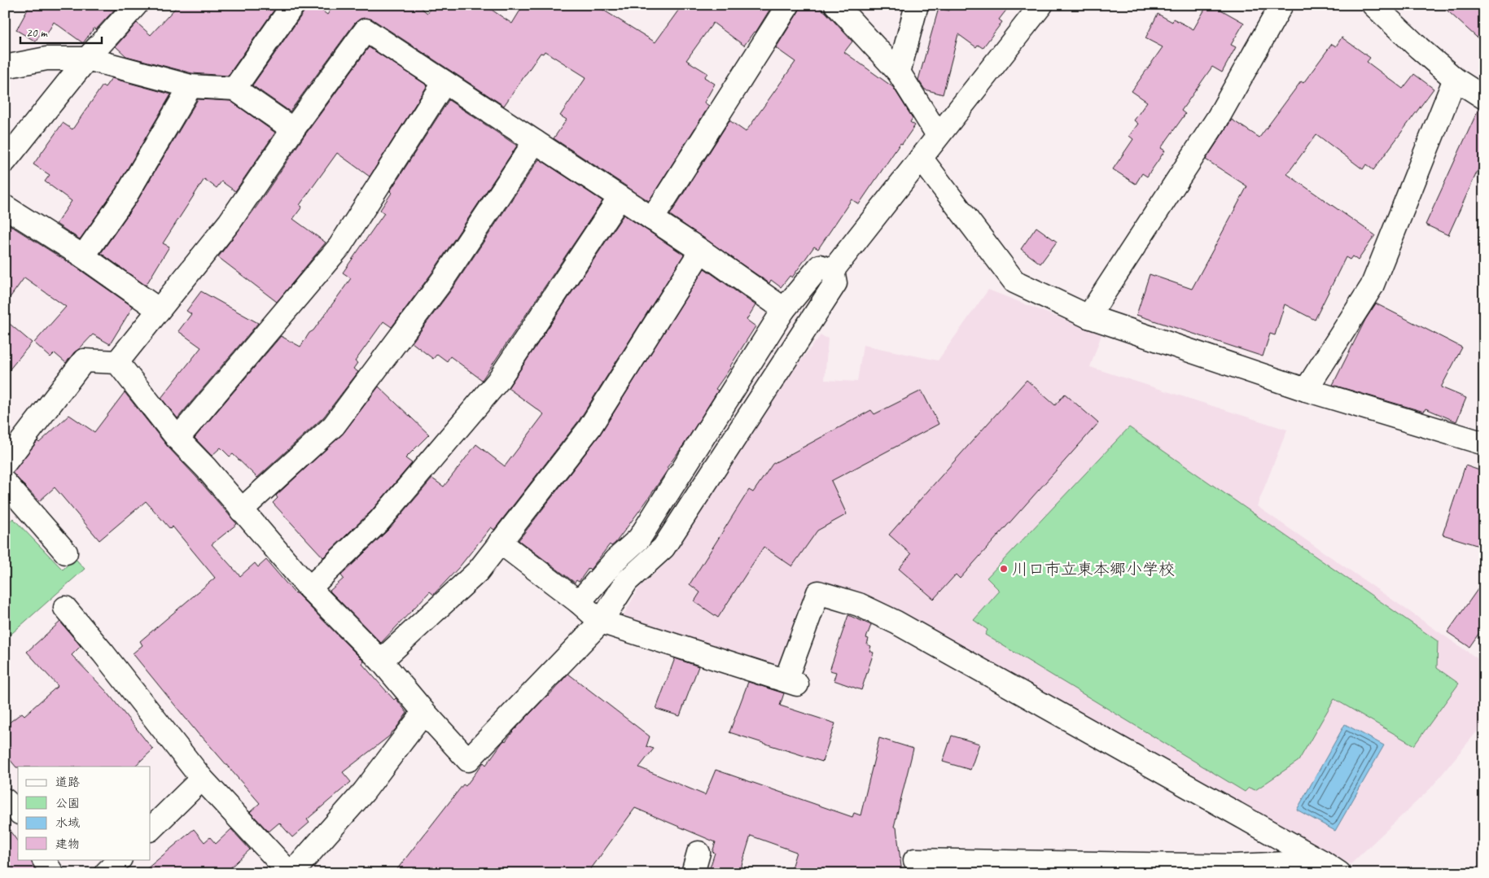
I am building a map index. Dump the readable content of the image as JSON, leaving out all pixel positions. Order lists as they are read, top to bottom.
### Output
{
  "places": ["川口市立東本郷小学校"],
  "legend": [
    "道路",
    "公園",
    "水域",
    "建物"
  ],
  "scale_bar": "20 m"
}
